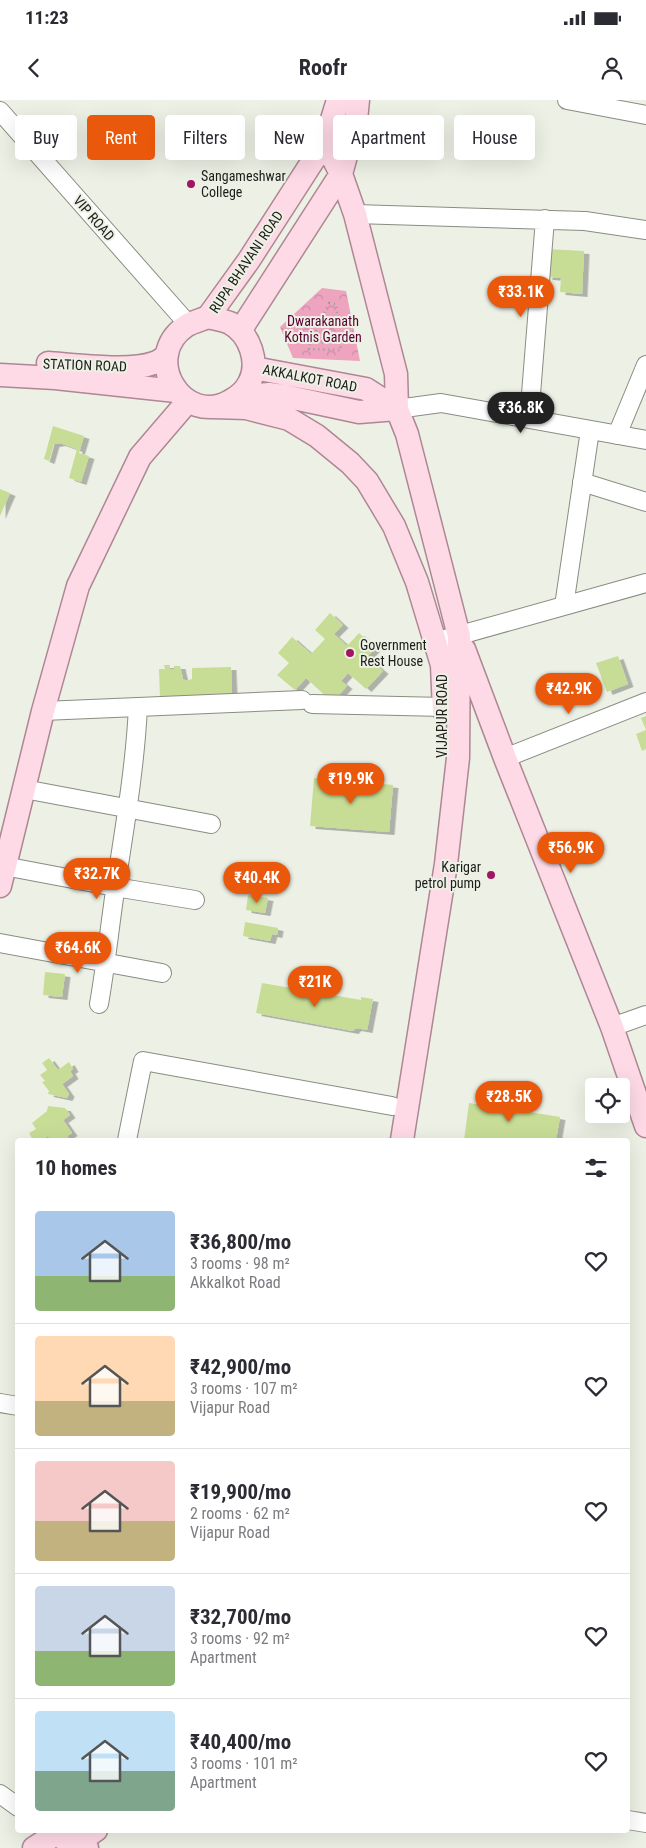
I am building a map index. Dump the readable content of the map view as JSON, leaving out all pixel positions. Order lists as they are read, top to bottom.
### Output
{
  "streets": {
    "main road": [
      "RUPA BHAVANI ROAD",
      "STATION ROAD",
      "AKKALKOT ROAD",
      "VIJAPUR ROAD"
    ],
    "street": ["VIP ROAD"]
  },
  "crossings": [
    ["VIP ROAD", "RUPA BHAVANI ROAD"],
    ["VIP ROAD", "STATION ROAD"],
    ["VIP ROAD", "AKKALKOT ROAD"],
    ["VIP ROAD", "VIJAPUR ROAD"],
    ["RUPA BHAVANI ROAD", "STATION ROAD"],
    ["RUPA BHAVANI ROAD", "AKKALKOT ROAD"],
    ["RUPA BHAVANI ROAD", "VIJAPUR ROAD"],
    ["STATION ROAD", "AKKALKOT ROAD"],
    ["STATION ROAD", "VIJAPUR ROAD"],
    ["AKKALKOT ROAD", "VIJAPUR ROAD"]
  ],
  "parks": ["Dwarakanath Kotnis Garden"],
  "places": ["Sangameshwar College", "Government Rest House", "Karigar petrol pump"],
  "page": {
    "status": "11:23",
    "header": "Roofr",
    "chip": [
      "Buy",
      "Rent",
      "Filters",
      "New",
      "Apartment",
      "House"
    ],
    "price": [
      "₹33.1K",
      "₹36.8K",
      "₹42.9K",
      "₹19.9K",
      "₹56.9K",
      "₹32.7K",
      "₹40.4K",
      "₹64.6K",
      "₹21K",
      "₹28.5K"
    ],
    "heading": "10 homes",
    "list": [
      {
        "name": "₹36,800/mo",
        "note": "3 rooms · 98 m² · Akkalkot Road"
      },
      {
        "name": "₹42,900/mo",
        "note": "3 rooms · 107 m² · Vijapur Road"
      },
      {
        "name": "₹19,900/mo",
        "note": "2 rooms · 62 m² · Vijapur Road"
      },
      {
        "name": "₹32,700/mo",
        "note": "3 rooms · 92 m² · Apartment"
      },
      {
        "name": "₹40,400/mo",
        "note": "3 rooms · 101 m² · Apartment"
      }
    ]
  }
}
